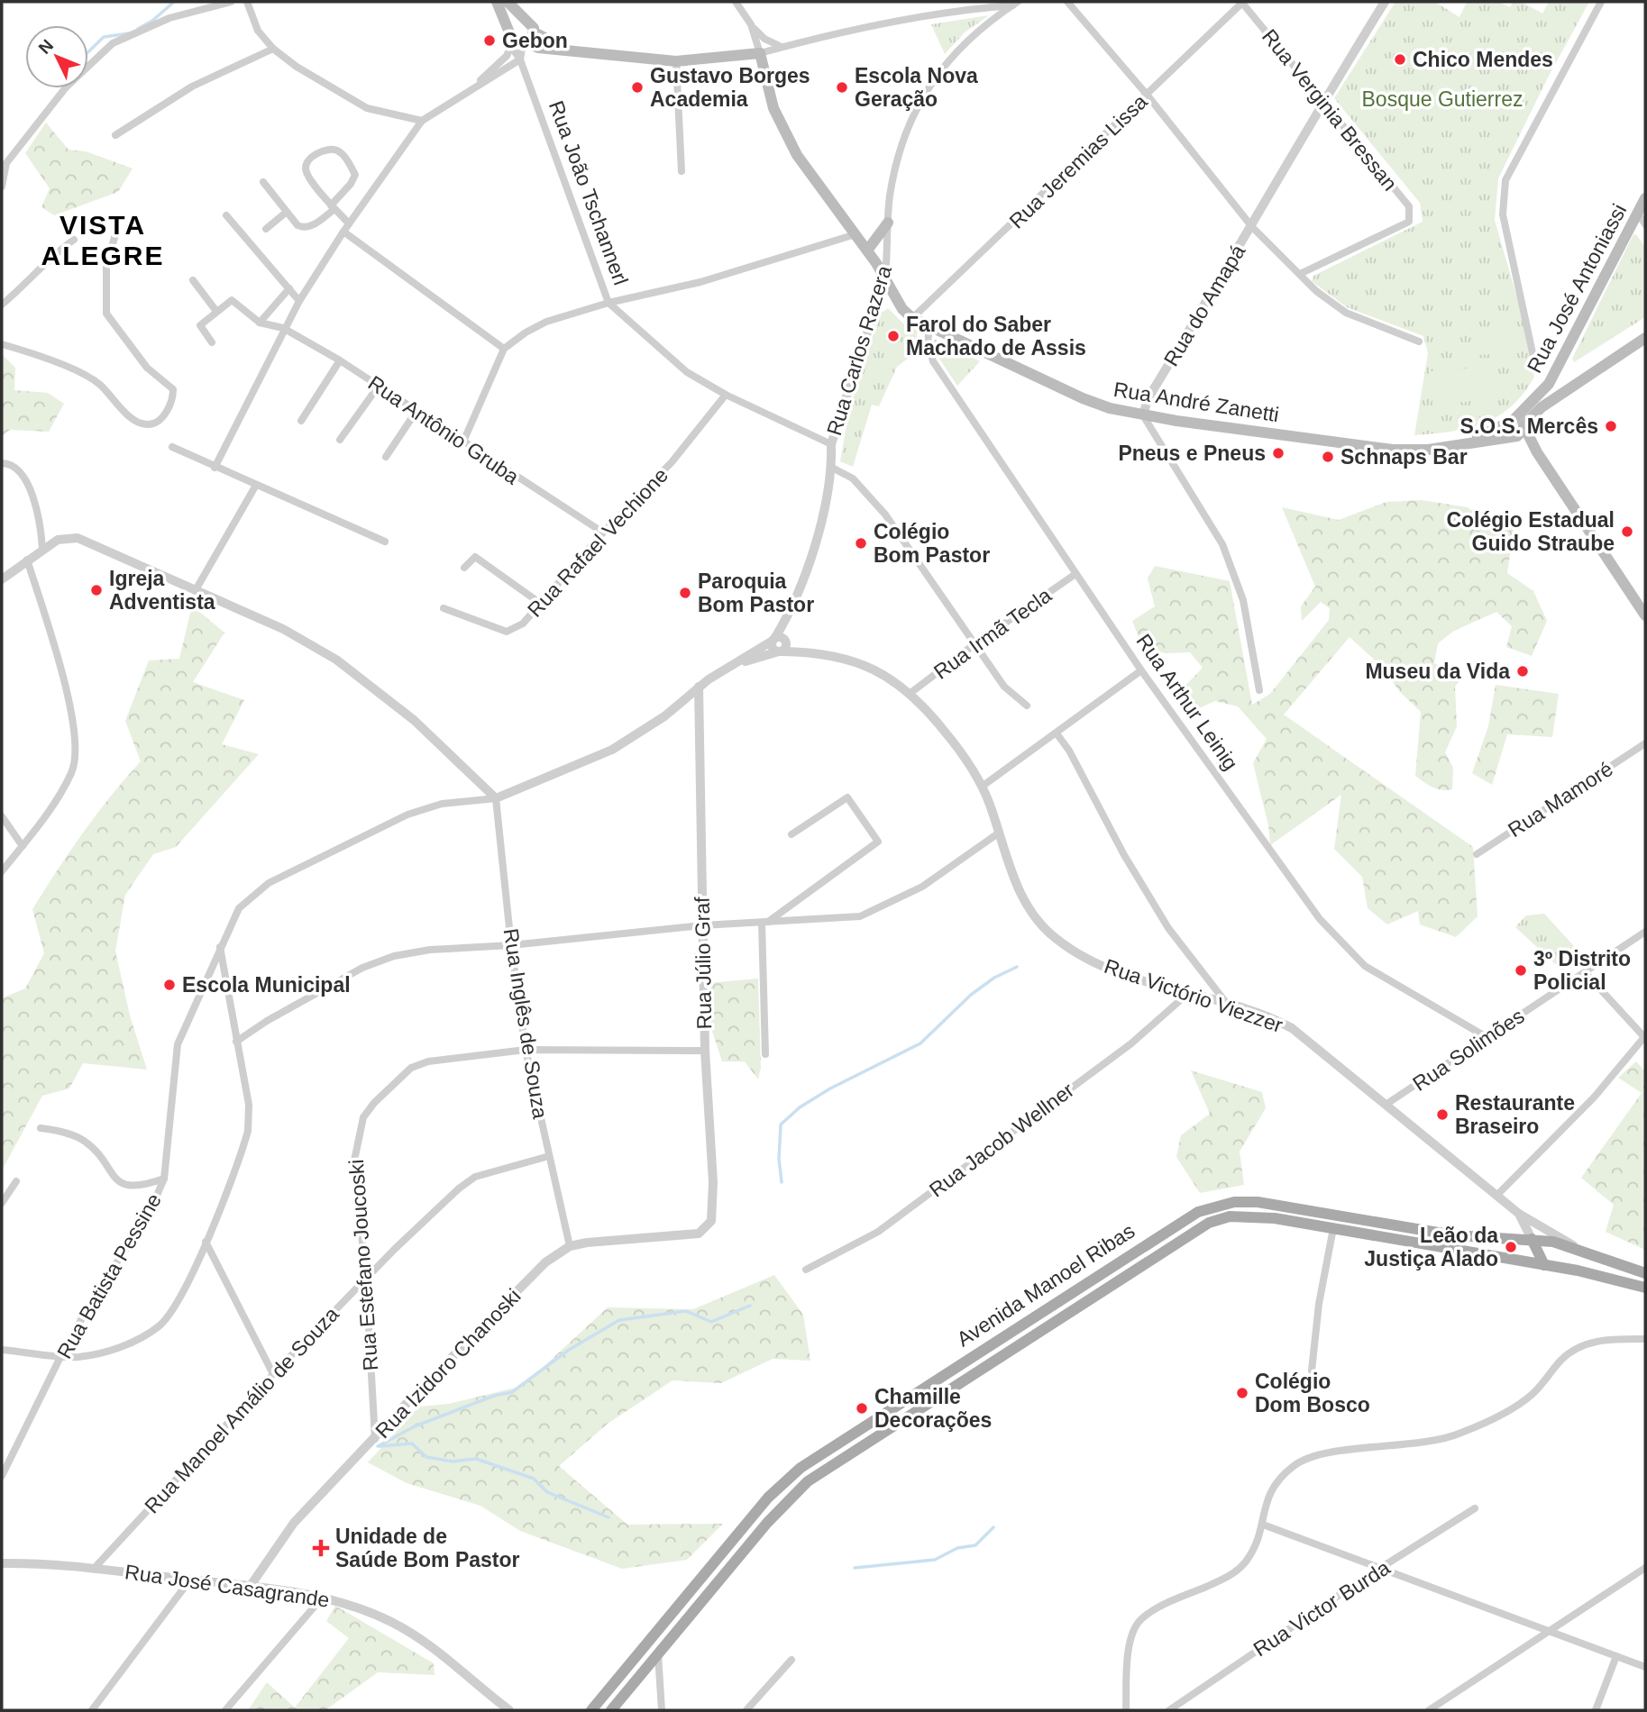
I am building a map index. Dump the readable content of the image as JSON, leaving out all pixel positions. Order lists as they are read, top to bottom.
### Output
{
  "streets": {
    "main road": ["Rua José Antoniassi", "Rua André Zanetti", "Avenida Manoel Ribas"],
    "street": [
      "Rua Verginia Bressan",
      "Rua Jeremias Lissa",
      "Rua João Tschannerl",
      "Rua do Amapá",
      "Rua Carlos Razera",
      "Rua Antônio Gruba",
      "Rua Rafael Vechione",
      "Rua Irmã Tecla",
      "Rua Arthur Leinig",
      "Rua Mamoré",
      "Rua Júlio Graf",
      "Rua Victório Viezzer",
      "Rua Inglês de Souza",
      "Rua Solimões",
      "Rua Jacob Wellner",
      "Rua Estefano Joucoski",
      "Rua Batista Pessine",
      "Rua Izidoro Chanoski",
      "Rua Manoel Amálio de Souza",
      "Rua José Casagrande",
      "Rua Victor Burda"
    ]
  },
  "crossings": [
    ["Rua Verginia Bressan", "Rua Jeremias Lissa"],
    ["Rua Verginia Bressan", "Rua do Amapá"],
    ["Rua Jeremias Lissa", "Rua André Zanetti"],
    ["Rua João Tschannerl", "Rua Carlos Razera"],
    ["Rua João Tschannerl", "Rua Rafael Vechione"],
    ["Rua José Antoniassi", "Rua André Zanetti"],
    ["Rua do Amapá", "Rua André Zanetti"],
    ["Rua Carlos Razera", "Rua André Zanetti"],
    ["Rua Carlos Razera", "Rua Victório Viezzer"],
    ["Rua André Zanetti", "Rua Arthur Leinig"],
    ["Rua Antônio Gruba", "Rua Rafael Vechione"],
    ["Rua Irmã Tecla", "Rua Arthur Leinig"],
    ["Rua Irmã Tecla", "Rua Victório Viezzer"],
    ["Rua Arthur Leinig", "Rua Solimões"],
    ["Rua Júlio Graf", "Rua Victório Viezzer"],
    ["Rua Júlio Graf", "Rua Estefano Joucoski"],
    ["Rua Júlio Graf", "Rua Izidoro Chanoski"],
    ["Rua Victório Viezzer", "Rua Inglês de Souza"],
    ["Rua Victório Viezzer", "Rua Solimões"],
    ["Rua Victório Viezzer", "Rua Jacob Wellner"],
    ["Rua Victório Viezzer", "Rua Batista Pessine"],
    ["Rua Victório Viezzer", "Avenida Manoel Ribas"],
    ["Rua Inglês de Souza", "Rua Estefano Joucoski"],
    ["Rua Inglês de Souza", "Rua Batista Pessine"],
    ["Rua Inglês de Souza", "Rua Izidoro Chanoski"],
    ["Rua Inglês de Souza", "Rua Manoel Amálio de Souza"],
    ["Rua Estefano Joucoski", "Rua Izidoro Chanoski"],
    ["Rua Estefano Joucoski", "Rua Manoel Amálio de Souza"],
    ["Rua Izidoro Chanoski", "Rua José Casagrande"],
    ["Rua Manoel Amálio de Souza", "Rua José Casagrande"]
  ],
  "districts": ["VISTA ALEGRE"],
  "parks": ["Bosque Gutierrez"],
  "places": {
    "other": [
      "Gebon",
      "Chico Mendes",
      "Gustavo Borges Academia",
      "Escola Nova Geração",
      "Farol do Saber Machado de Assis",
      "S.O.S. Mercês",
      "Pneus e Pneus",
      "Schnaps Bar",
      "Colégio Estadual Guido Straube",
      "Colégio Bom Pastor",
      "Igreja Adventista",
      "Paroquia Bom Pastor",
      "Museu da Vida",
      "3º Distrito Policial",
      "Escola Municipal",
      "Restaurante Braseiro",
      "Leão da Justiça Alado",
      "Colégio Dom Bosco",
      "Chamille Decorações"
    ],
    "health": ["Unidade de Saúde Bom Pastor"]
  },
  "north": "top left"
}
